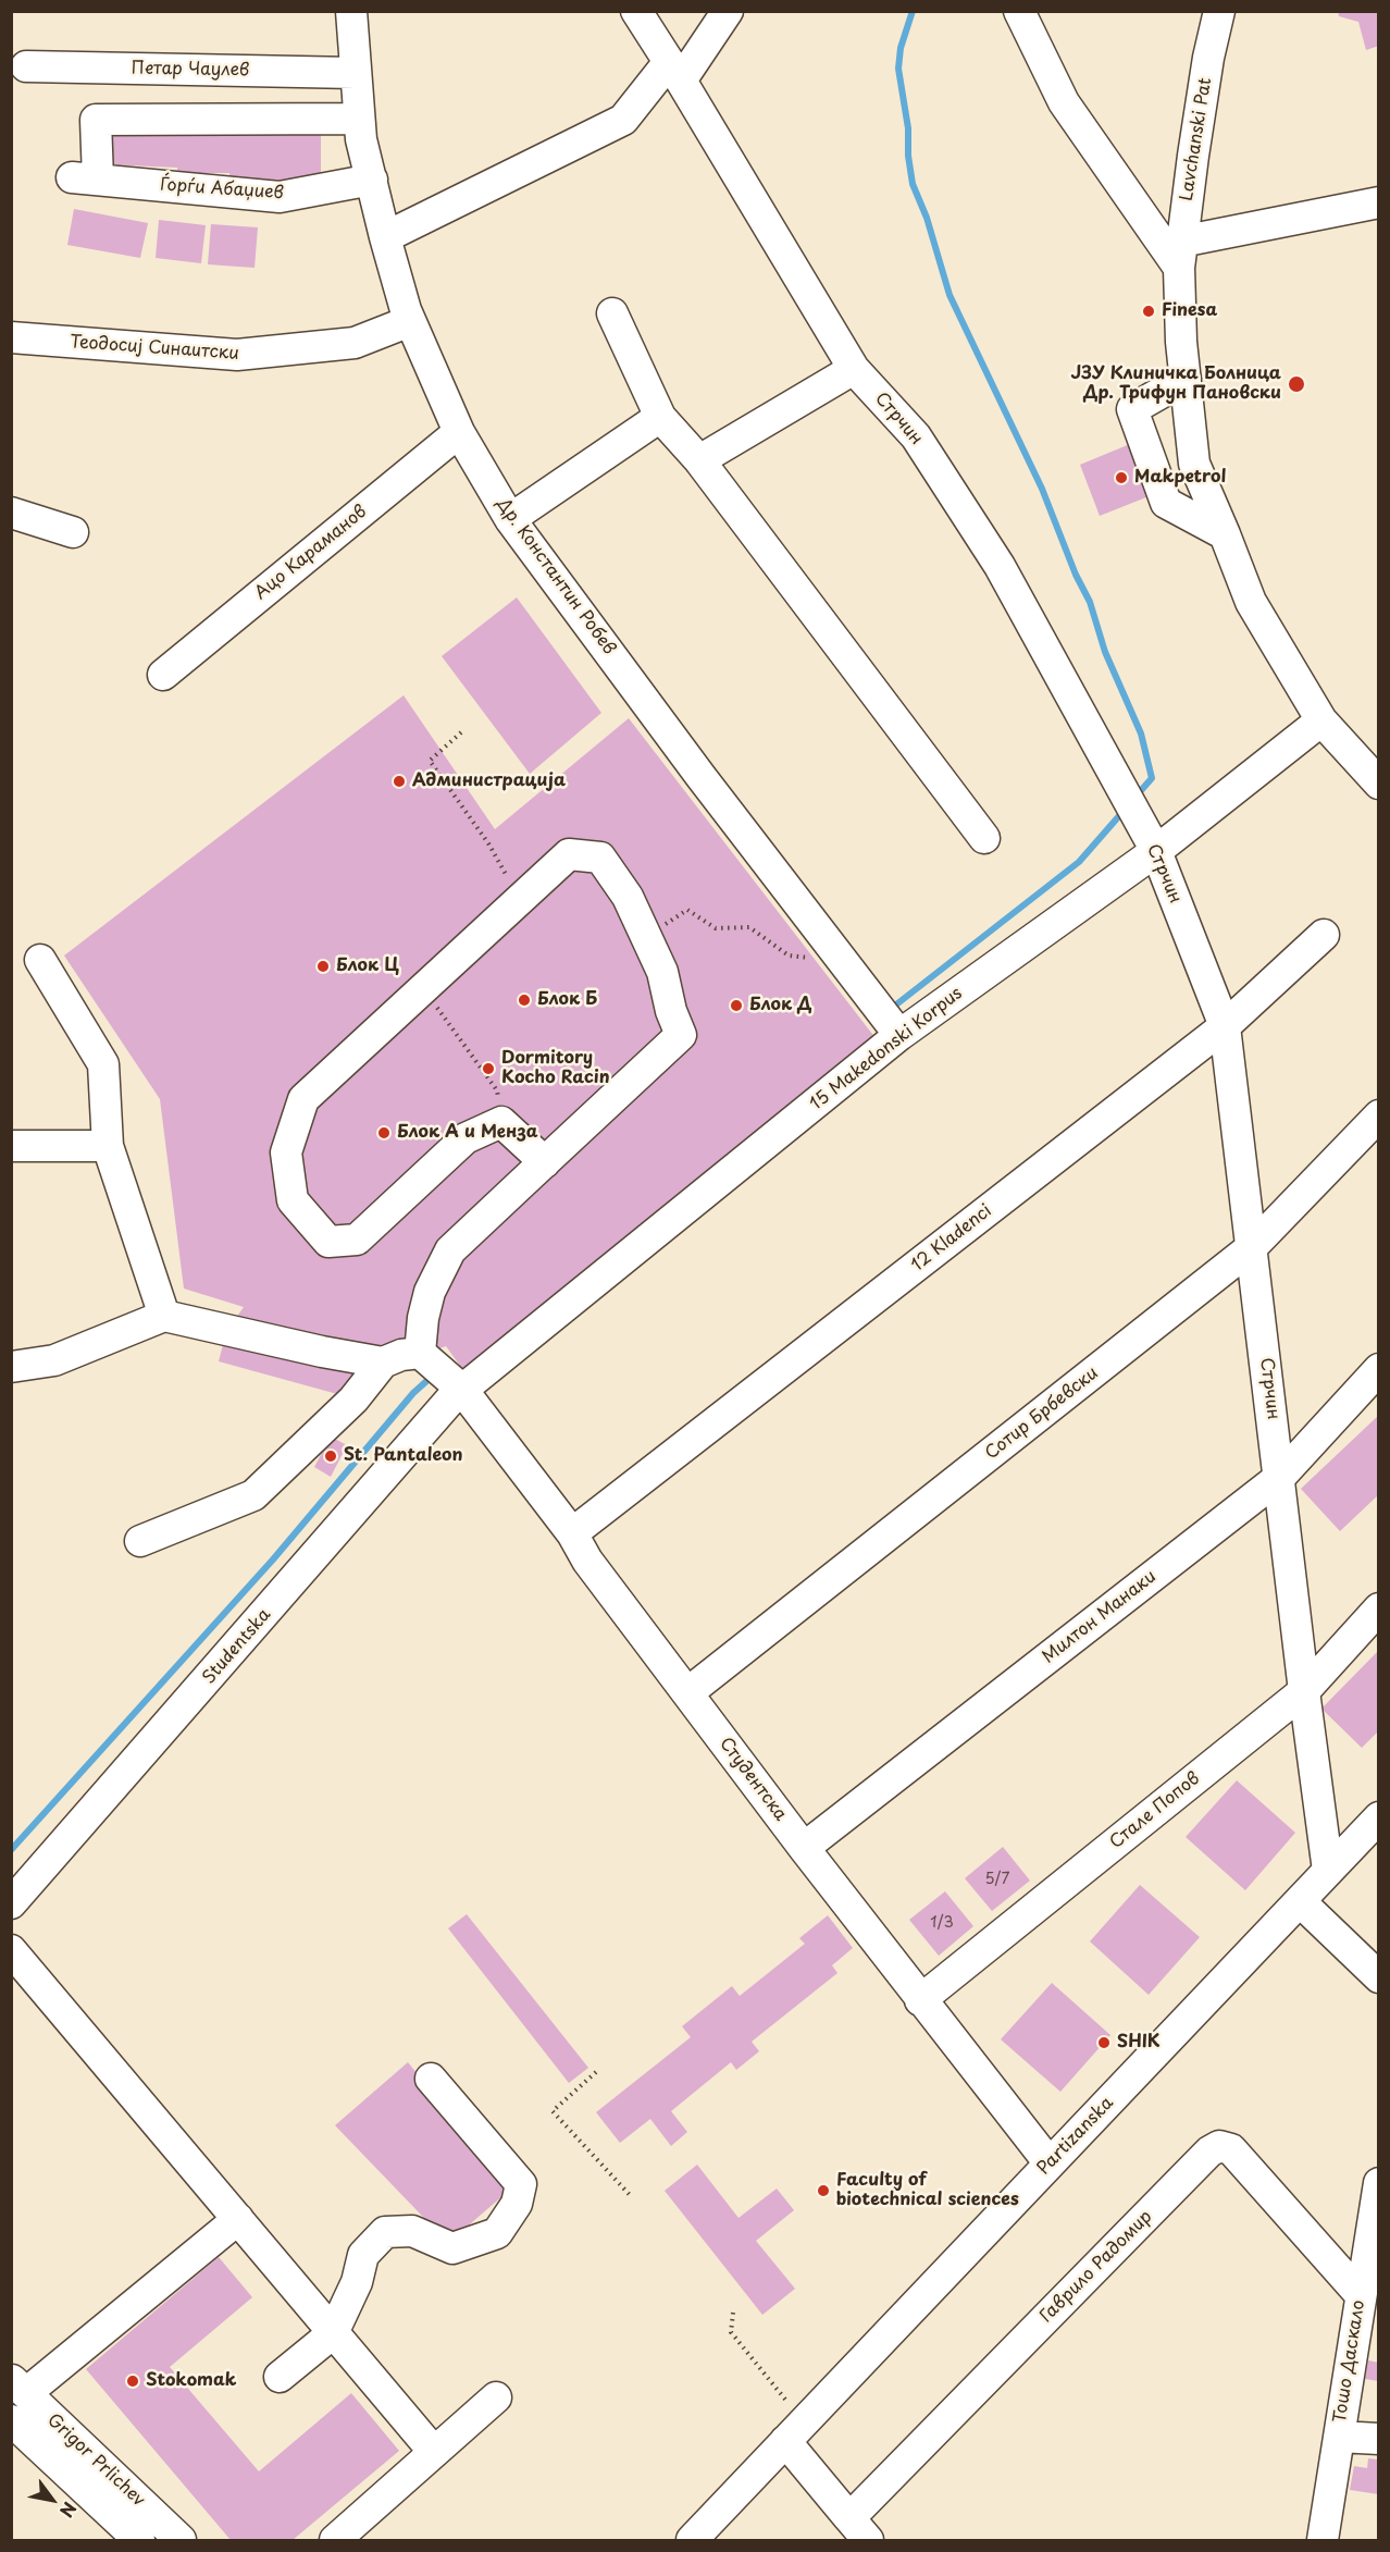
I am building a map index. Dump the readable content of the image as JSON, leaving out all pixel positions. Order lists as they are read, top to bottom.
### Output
{
  "streets": {
    "street": [
      "Петар Чаулев",
      "Lavchanski Pat",
      "Ѓорѓи Абаџиев",
      "Теодосиј Синаитски",
      "Стрчин",
      "Ацо Караманов",
      "Др. Константин Робев",
      "15 Makedonski Korpus",
      "12 Kladenci",
      "Сотир Брбевски",
      "Милтон Манаки",
      "Studentska",
      "Студентска",
      "Стале Попов",
      "Partizanska",
      "Гаврило Радомир",
      "Тошо Даскало",
      "Grigor Prlichev"
    ]
  },
  "crossings": [
    ["Петар Чаулев", "Др. Константин Робев"],
    ["Lavchanski Pat", "15 Makedonski Korpus"],
    ["Ѓорѓи Абаџиев", "Др. Константин Робев"],
    ["Теодосиј Синаитски", "Др. Константин Робев"],
    ["Стрчин", "15 Makedonski Korpus"],
    ["Стрчин", "12 Kladenci"],
    ["Стрчин", "Сотир Брбевски"],
    ["Стрчин", "Милтон Манаки"],
    ["Стрчин", "Стале Попов"],
    ["Стрчин", "Partizanska"],
    ["Ацо Караманов", "Др. Константин Робев"],
    ["Др. Константин Робев", "15 Makedonski Korpus"],
    ["15 Makedonski Korpus", "Studentska"],
    ["15 Makedonski Korpus", "Студентска"],
    ["12 Kladenci", "Студентска"],
    ["Сотир Брбевски", "Студентска"],
    ["Милтон Манаки", "Студентска"],
    ["Studentska", "Студентска"],
    ["Студентска", "Стале Попов"],
    ["Студентска", "Partizanska"],
    ["Гаврило Радомир", "Тошо Даскало"]
  ],
  "places": [
    "Finesa",
    "ЈЗУ Клиничка Болница Др. Трифун Пановски",
    "Makpetrol",
    "Администрација",
    "Блок Ц",
    "Блок Б",
    "Блок Д",
    "Dormitory Kocho Racin",
    "Блок А и Менза",
    "St. Pantaleon",
    "SHIK",
    "Faculty of biotechnical sciences",
    "Stokomak"
  ],
  "house_numbers": ["5/7", "1/3"],
  "north": "bottom right"
}
